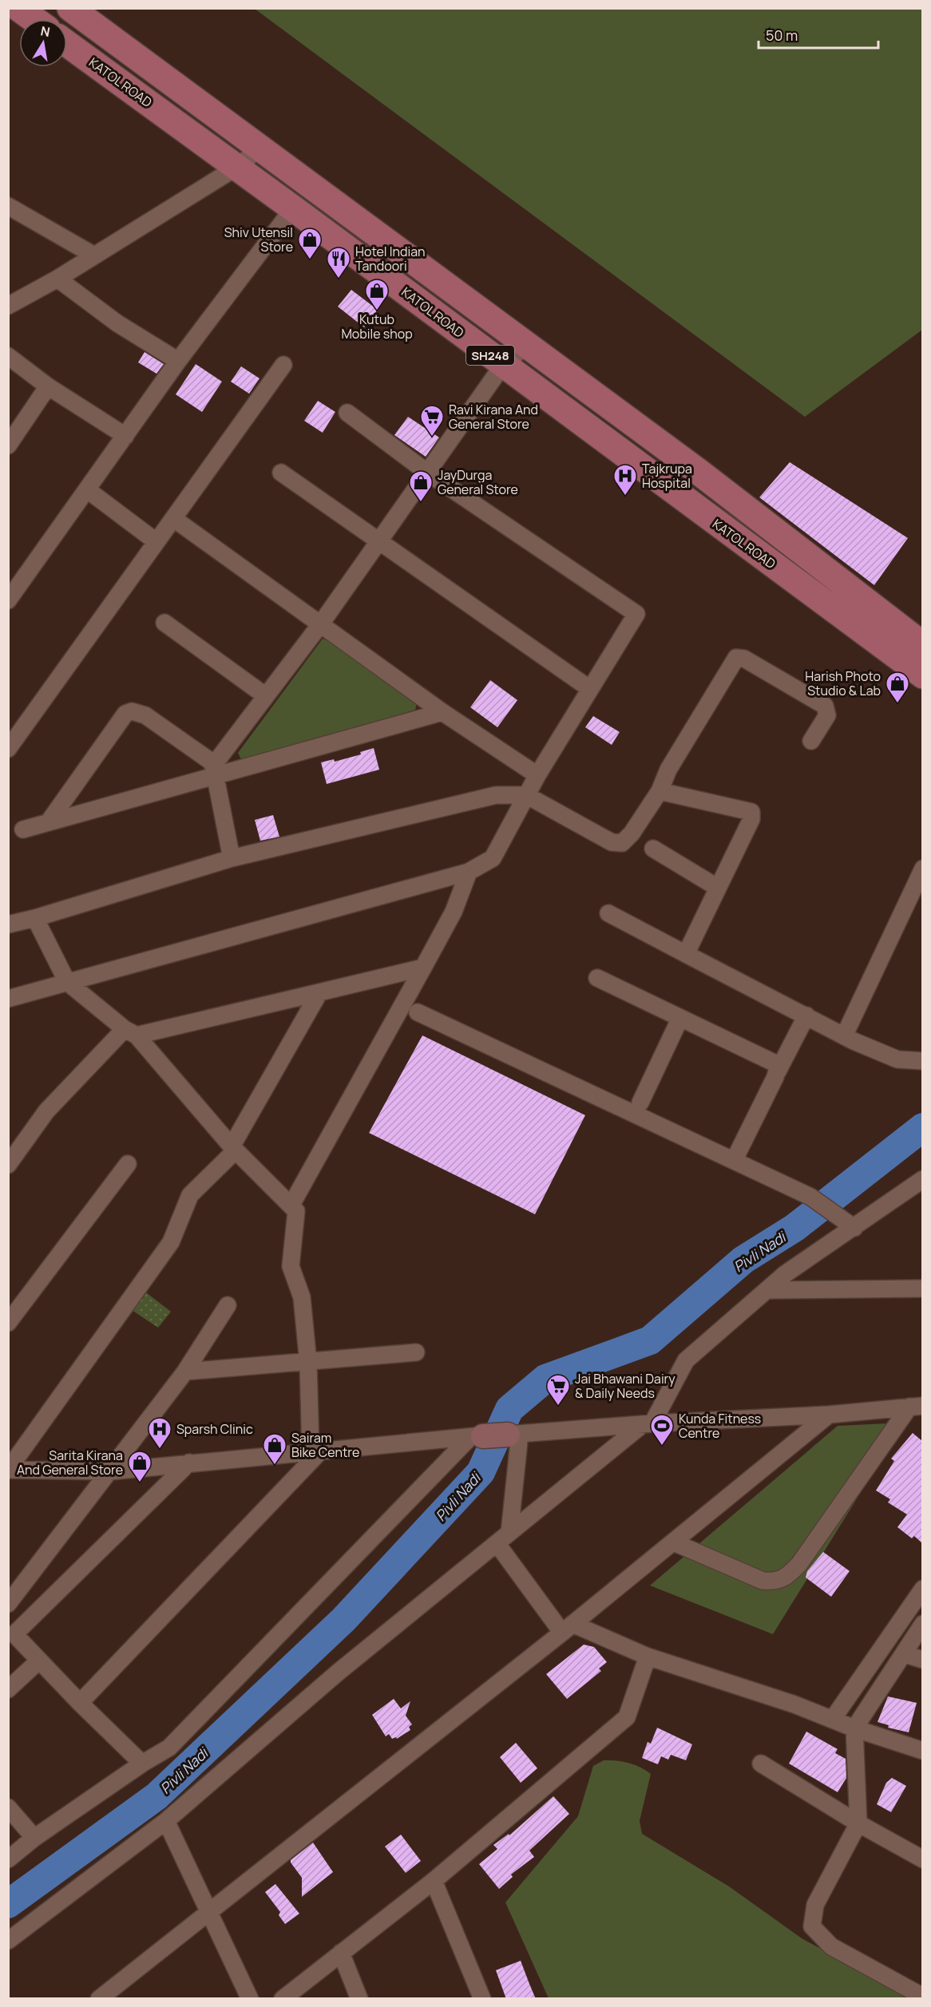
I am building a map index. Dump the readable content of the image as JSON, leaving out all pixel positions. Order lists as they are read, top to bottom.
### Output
{
  "streets": {
    "main road": ["KATOL ROAD", "SH248"]
  },
  "water": ["Pivli Nadi"],
  "places": {
    "shop": [
      "Shiv Utensil Store",
      "Kutub Mobile shop",
      "JayDurga General Store",
      "Harish Photo Studio & Lab",
      "Sairam Bike Centre",
      "Sarita Kirana And General Store"
    ],
    "restaurant": ["Hotel Indian Tandoori"],
    "supermarket": ["Ravi Kirana And General Store", "Jai Bhawani Dairy & Daily Needs"],
    "hospital": ["Tajkrupa Hospital", "Sparsh Clinic"],
    "sports": ["Kunda Fitness Centre"]
  },
  "scale_bar": "50 m",
  "north": "top"
}
